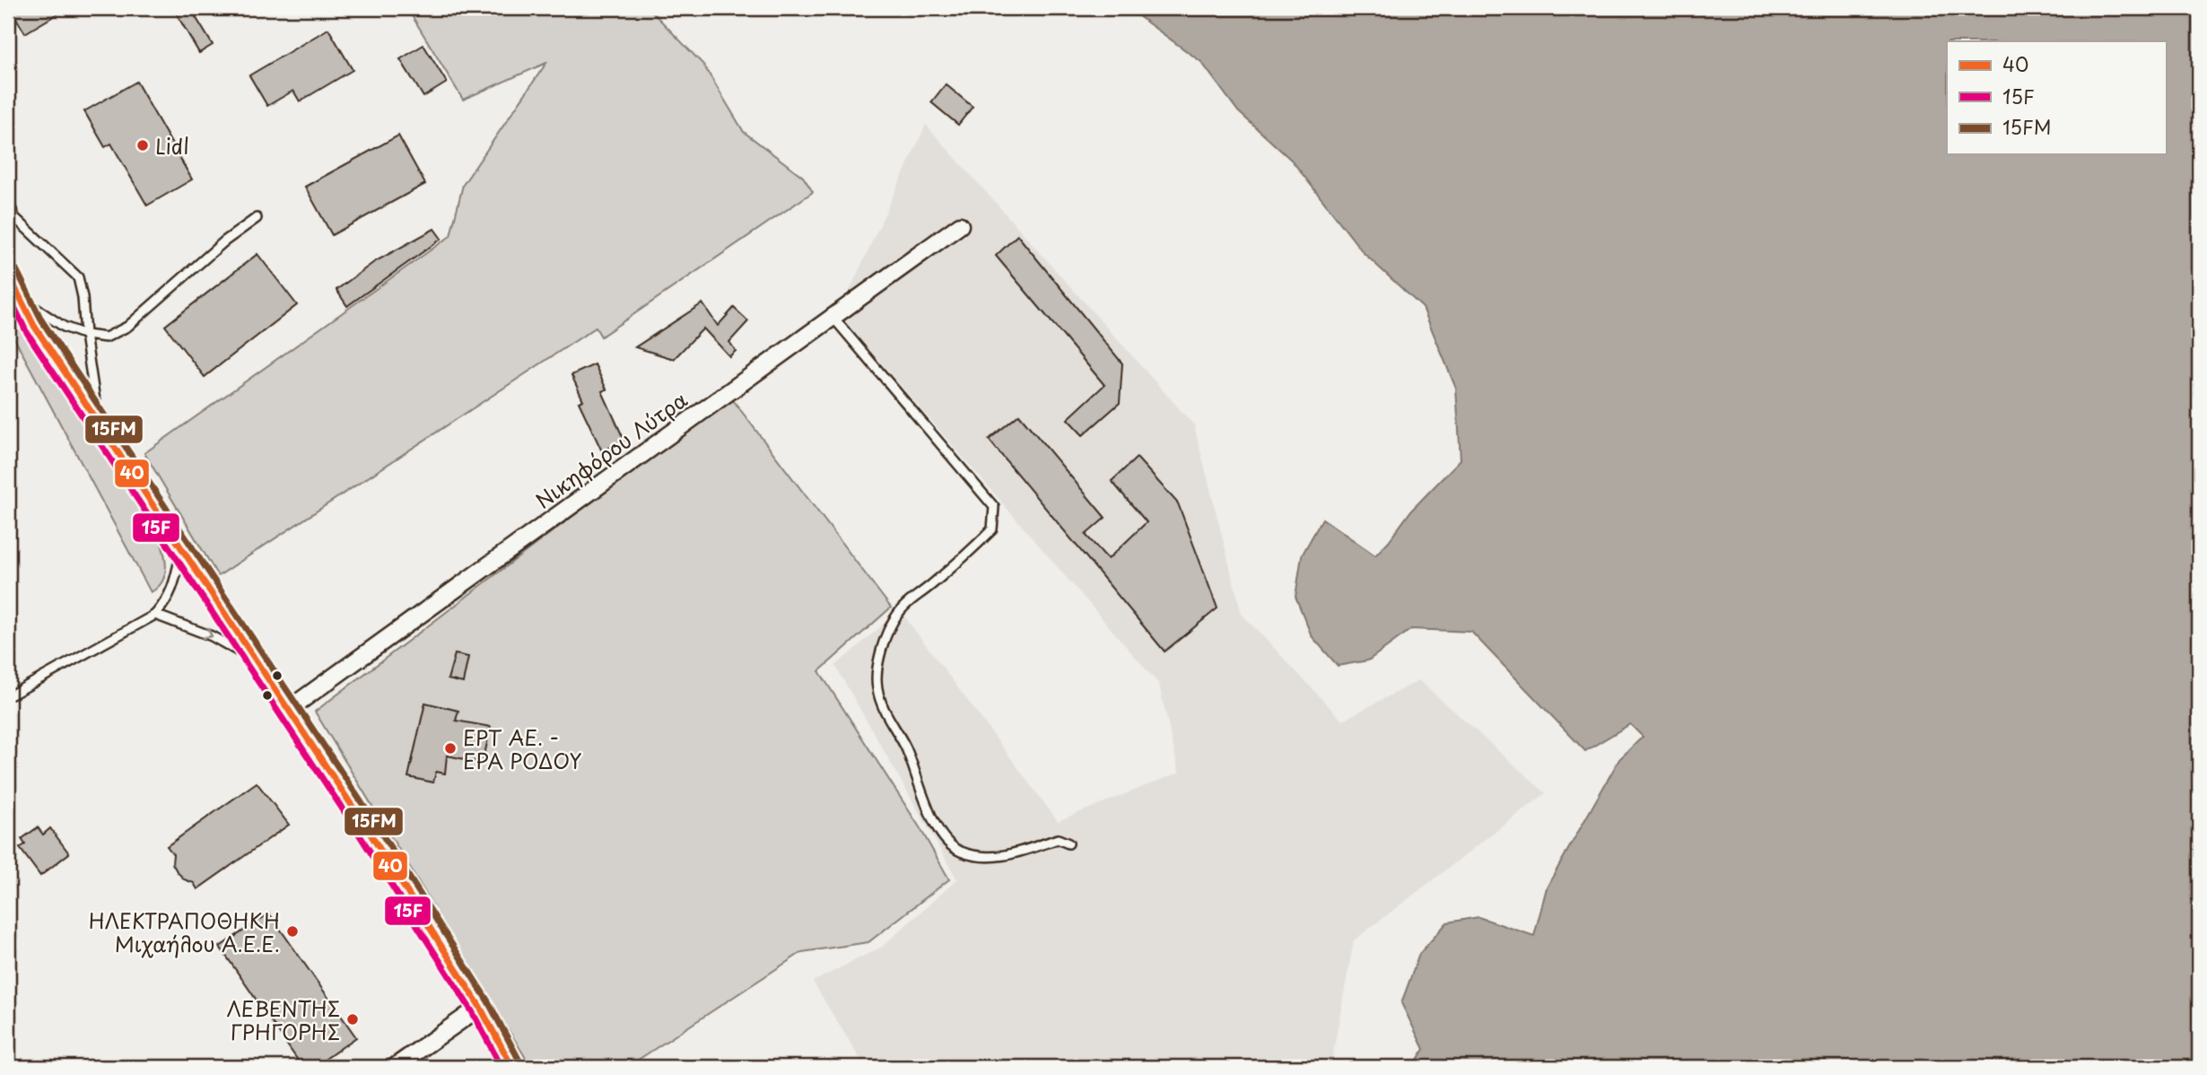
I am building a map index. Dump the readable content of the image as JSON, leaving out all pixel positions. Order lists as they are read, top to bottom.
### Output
{
  "streets": {
    "street": ["Νικηφόρου Λύτρα"]
  },
  "places": [
    "Lidl",
    "ΕΡΤ ΑΕ. - ΕΡΑ ΡΟΔΟΥ",
    "ΗΛΕΚΤΡΑΠΟΘΗΚΗ Μιχαήλου Α.Ε.Ε.",
    "ΛΕΒΕΝΤΗΣ ΓΡΗΓΟΡΗΣ"
  ],
  "lines": ["transit line 15FM", "transit line 40", "transit line 15F"],
  "legend": ["40", "15F", "15FM"]
}
